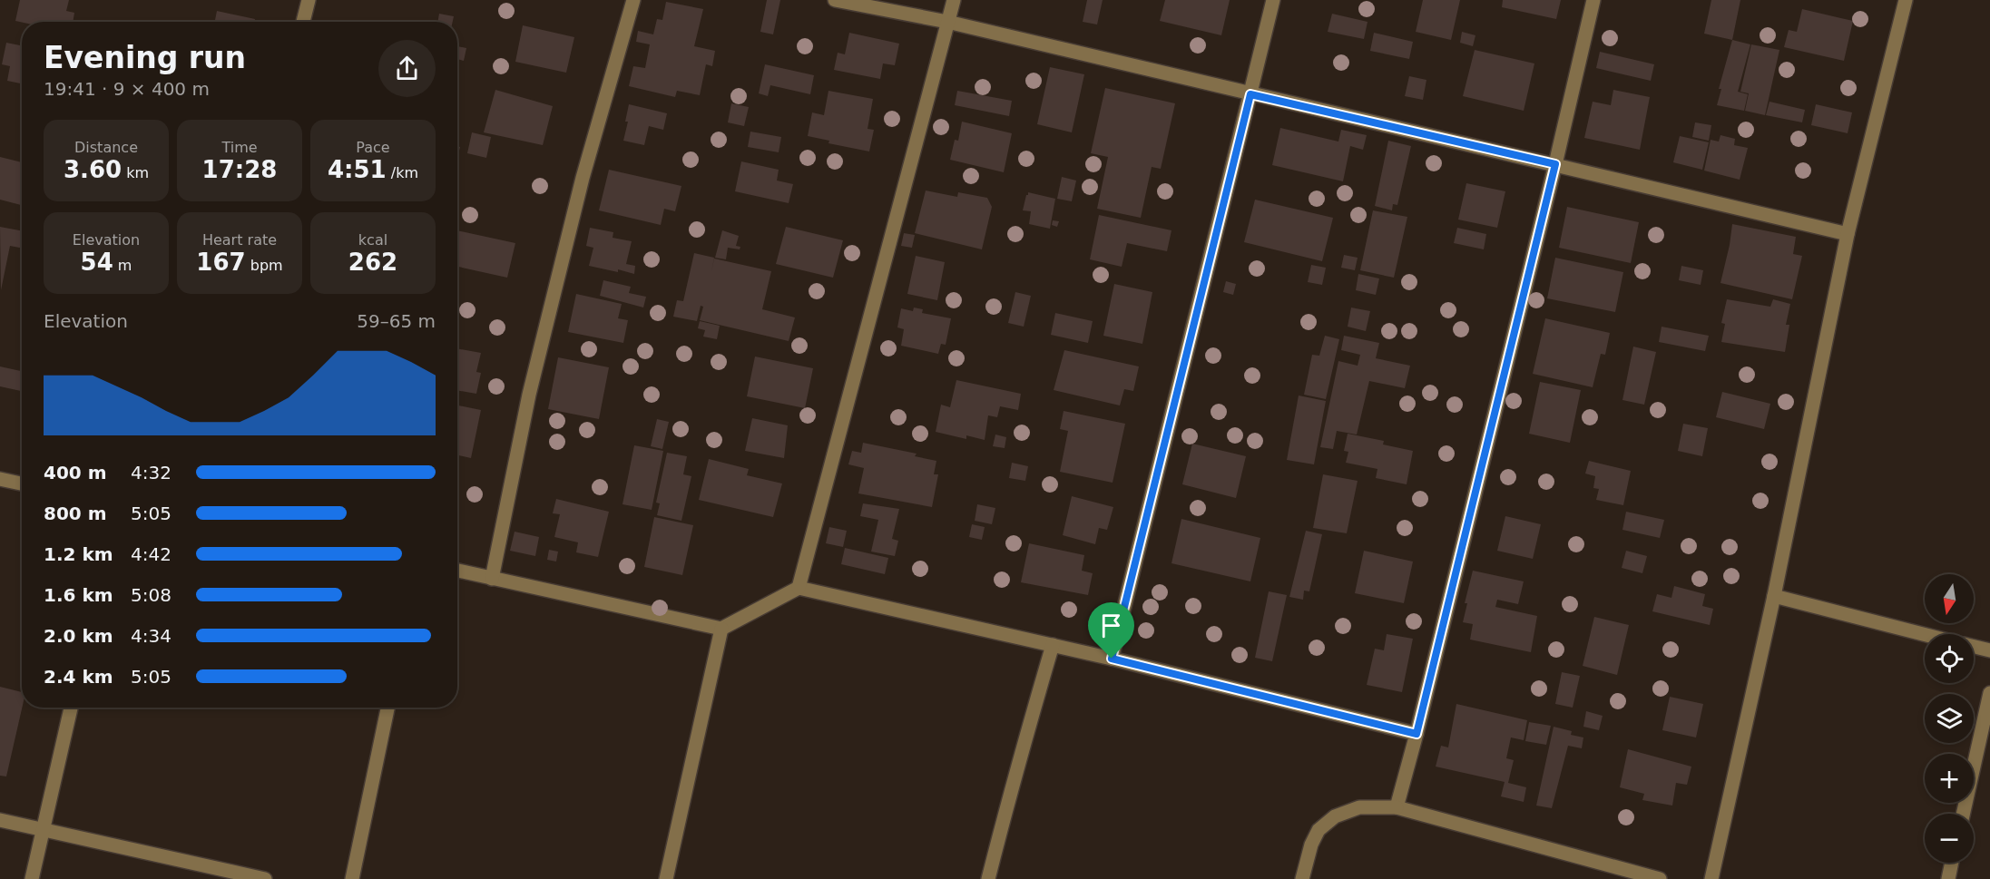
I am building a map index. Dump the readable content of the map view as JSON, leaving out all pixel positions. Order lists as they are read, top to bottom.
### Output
{
  "north": "bottom",
  "page": {
    "heading": ["Evening run", "19:41 · 9 × 400 m"],
    "stats": [
      ["Distance", "3.60 km"],
      ["Time", "17:28"],
      ["Pace", "4:51 /km"],
      ["Elevation", "54 m"],
      ["Heart rate", "167 bpm"],
      ["kcal", "262"]
    ],
    "chart": ["Elevation", "59–65 m"],
    "list": [
      {
        "name": "400 m",
        "note": "4:32"
      },
      {
        "name": "800 m",
        "note": "5:05"
      },
      {
        "name": "1.2 km",
        "note": "4:42"
      },
      {
        "name": "1.6 km",
        "note": "5:08"
      },
      {
        "name": "2.0 km",
        "note": "4:34"
      },
      {
        "name": "2.4 km",
        "note": "5:05"
      }
    ],
    "map_buttons": ["+", "−"]
  }
}
